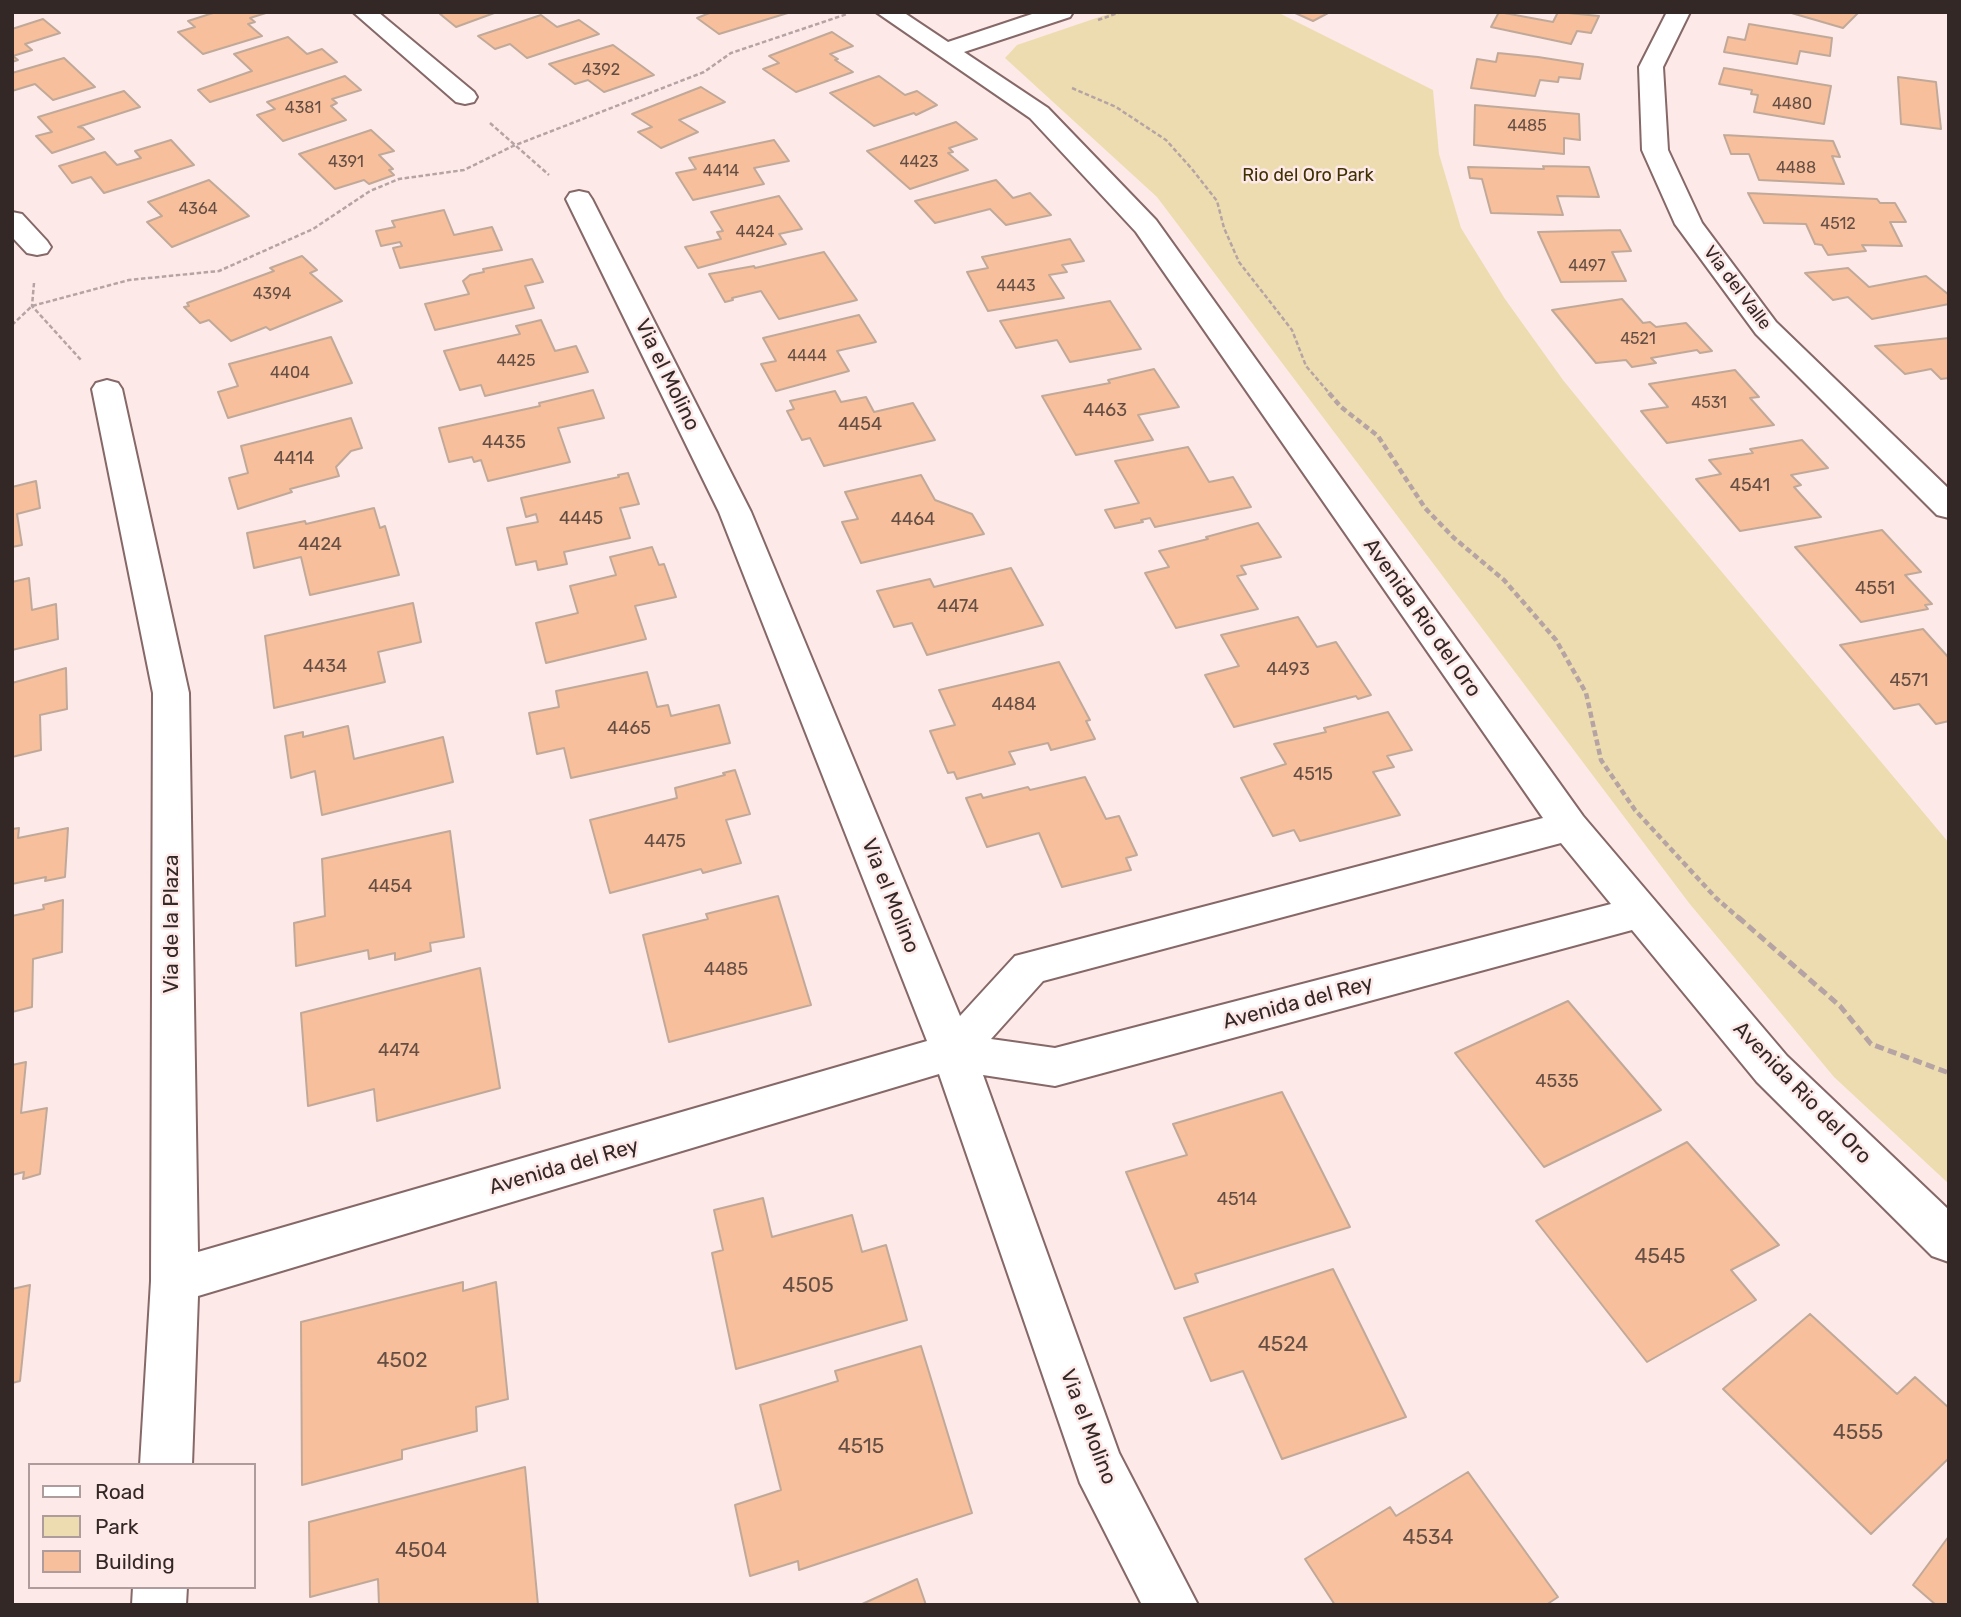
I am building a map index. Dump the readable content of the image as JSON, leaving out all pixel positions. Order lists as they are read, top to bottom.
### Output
{
  "streets": {
    "street": [
      "Via del Valle",
      "Via el Molino",
      "Avenida Rio del Oro",
      "Via de la Plaza",
      "Avenida del Rey"
    ]
  },
  "crossings": [
    ["Via el Molino", "Avenida del Rey"],
    ["Avenida Rio del Oro", "Avenida del Rey"],
    ["Via de la Plaza", "Avenida del Rey"]
  ],
  "parks": ["Rio del Oro Park"],
  "house_numbers": [
    "4392",
    "4480",
    "4381",
    "4485",
    "4391",
    "4423",
    "4488",
    "4414",
    "4364",
    "4512",
    "4424",
    "4497",
    "4443",
    "4394",
    "4521",
    "4444",
    "4425",
    "4404",
    "4531",
    "4463",
    "4454",
    "4435",
    "4414",
    "4541",
    "4445",
    "4464",
    "4424",
    "4551",
    "4474",
    "4434",
    "4493",
    "4571",
    "4484",
    "4465",
    "4515",
    "4475",
    "4454",
    "4485",
    "4474",
    "4535",
    "4514",
    "4545",
    "4505",
    "4524",
    "4502",
    "4555",
    "4515",
    "4534",
    "4504"
  ],
  "legend": ["Road", "Park", "Building"]
}
